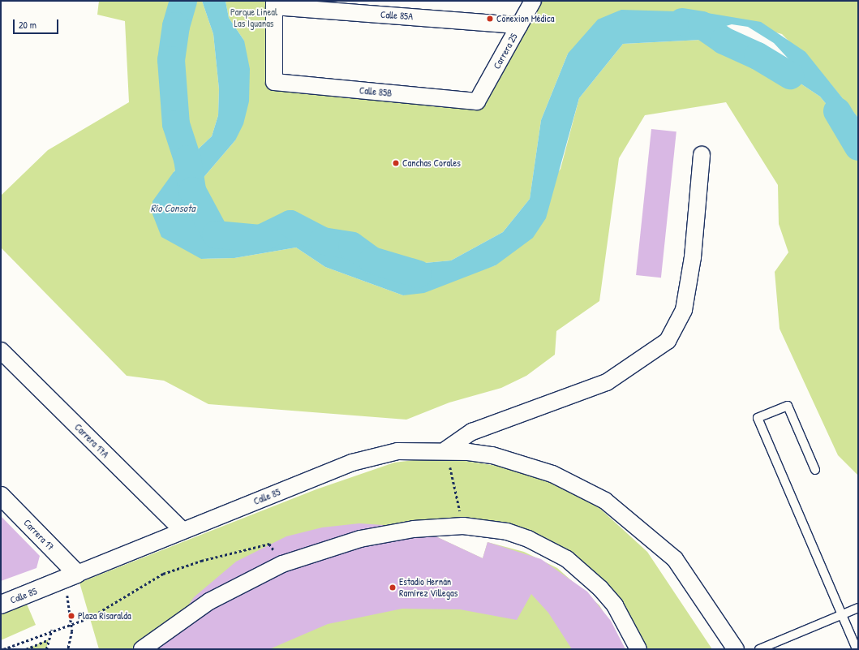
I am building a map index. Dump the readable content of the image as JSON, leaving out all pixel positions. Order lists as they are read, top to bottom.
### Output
{
  "streets": {
    "street": [
      "Calle 85A",
      "Carrera 25",
      "Calle 85B",
      "Carrera 17A",
      "Calle 85",
      "Carrera 17"
    ]
  },
  "crossings": [
    ["Calle 85A", "Carrera 25"],
    ["Calle 85A", "Calle 85B"],
    ["Carrera 25", "Calle 85B"],
    ["Carrera 17A", "Calle 85"],
    ["Calle 85", "Carrera 17"]
  ],
  "water": ["Rio Consota"],
  "parks": ["Parque Lineal Las Iguanas"],
  "places": [
    "Conexion Médica",
    "Canchas Corales",
    "Estadio Hernán Ramírez Villegas",
    "Plaza Risaralda"
  ],
  "scale_bar": "20 m"
}
